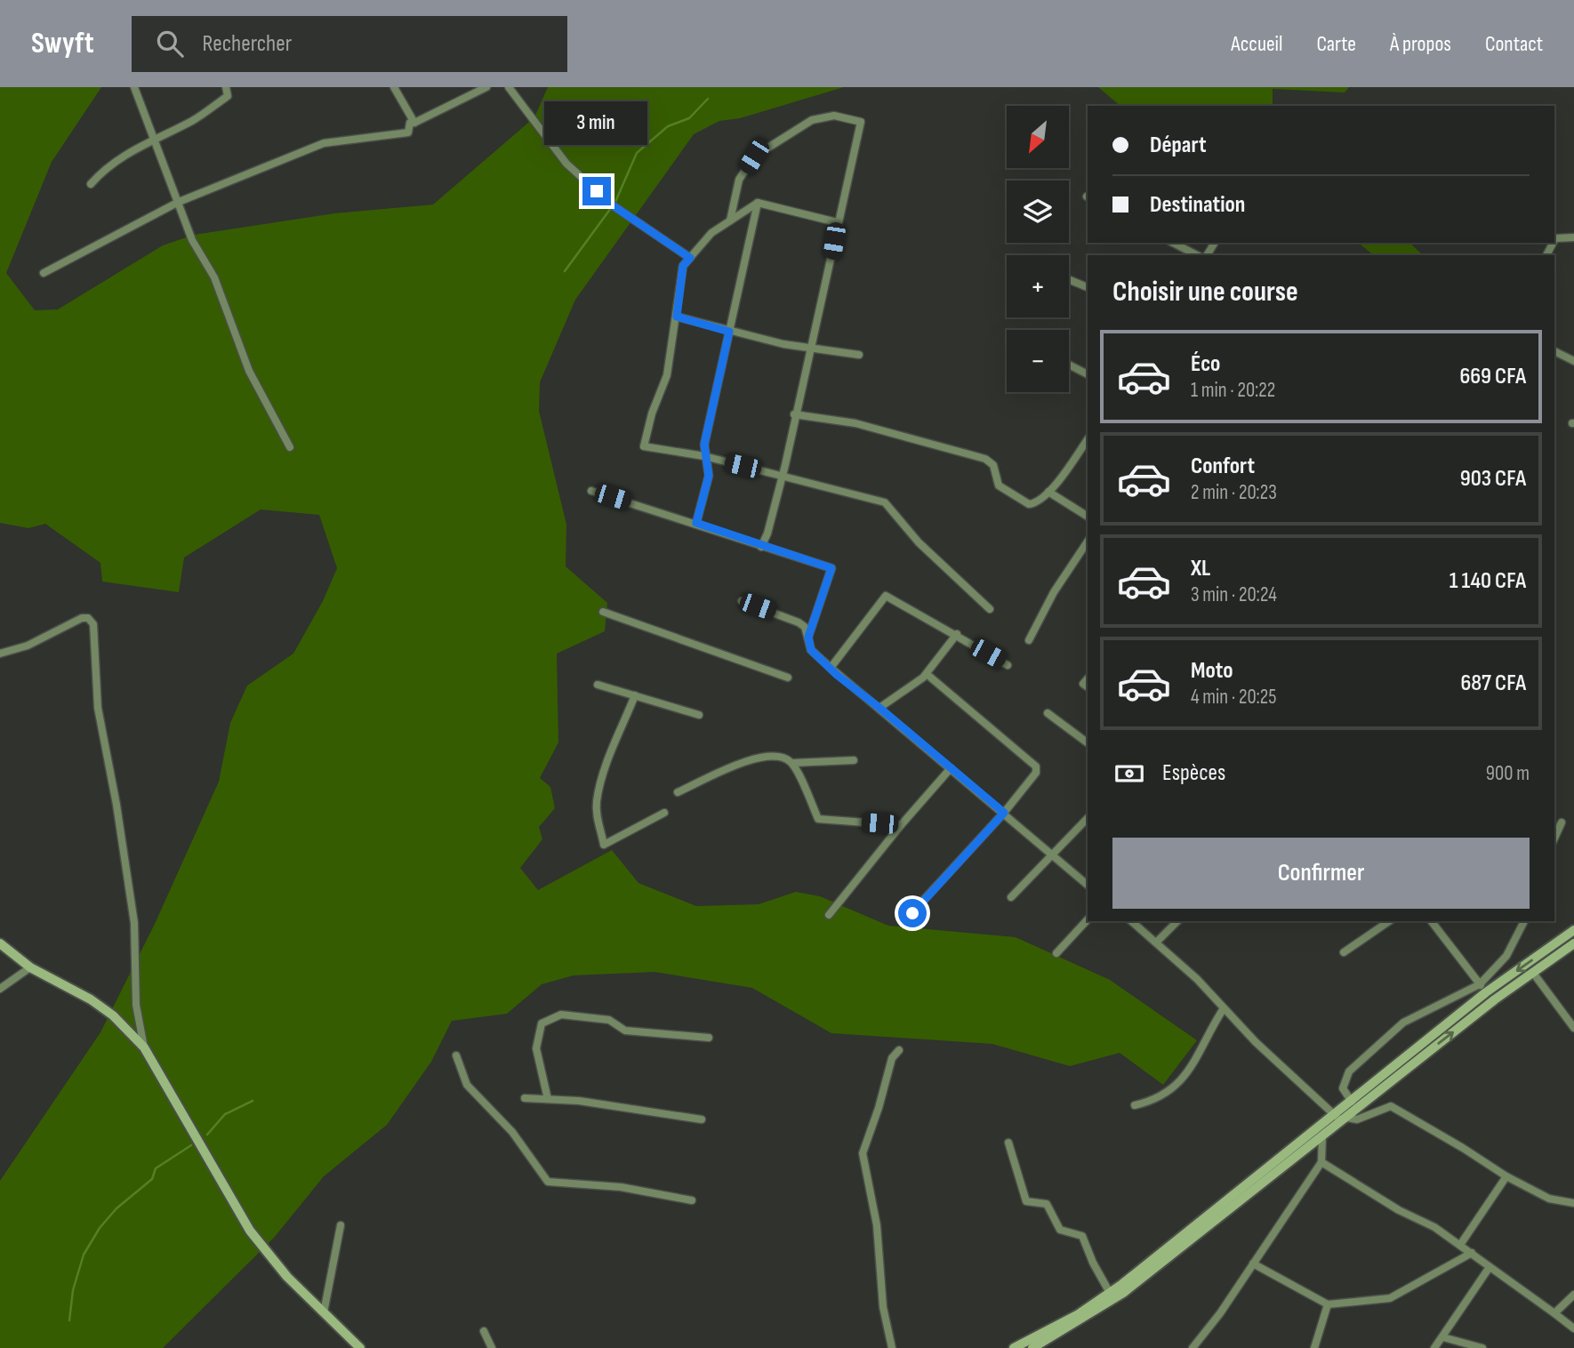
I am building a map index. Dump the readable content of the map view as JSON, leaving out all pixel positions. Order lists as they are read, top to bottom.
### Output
{
  "north": "bottom left",
  "page": {
    "header": "Swyft",
    "search": "Rechercher",
    "nav": [
      "Accueil",
      "Carte",
      "À propos",
      "Contact"
    ],
    "bubble": "3 min",
    "map_buttons": ["+", "−"],
    "banner": ["Départ", "Destination"],
    "heading": "Choisir une course",
    "list": [
      {
        "name": "Éco",
        "note": "1 min · 20:22",
        "value": "669 CFA"
      },
      {
        "name": "Confort",
        "note": "2 min · 20:23",
        "value": "903 CFA"
      },
      {
        "name": "XL",
        "note": "3 min · 20:24",
        "value": "1 140 CFA"
      },
      {
        "name": "Moto",
        "note": "4 min · 20:25",
        "value": "687 CFA"
      }
    ],
    "pay": ["Espèces", "900 m"],
    "buttons": "Confirmer"
  }
}
